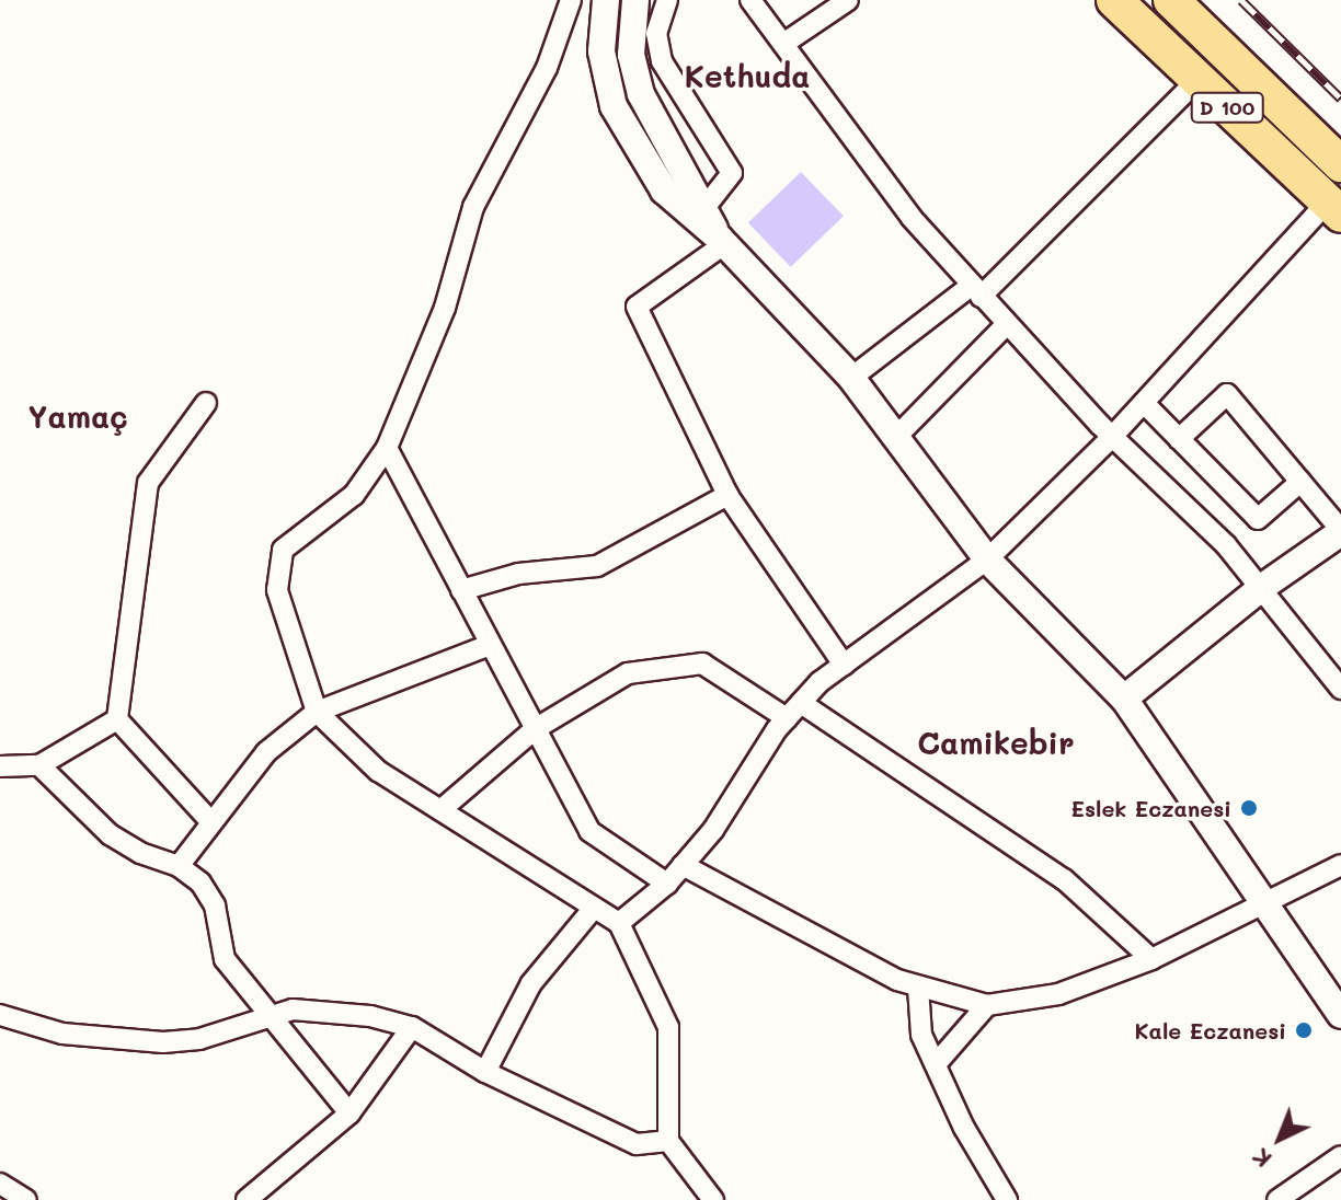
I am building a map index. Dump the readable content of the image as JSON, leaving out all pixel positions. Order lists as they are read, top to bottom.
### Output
{
  "streets": {
    "highway": ["D 100"]
  },
  "districts": ["Kethuda", "Yamaç", "Camikebir"],
  "places": ["Eslek Eczanesi", "Kale Eczanesi"],
  "north": "bottom left"
}
